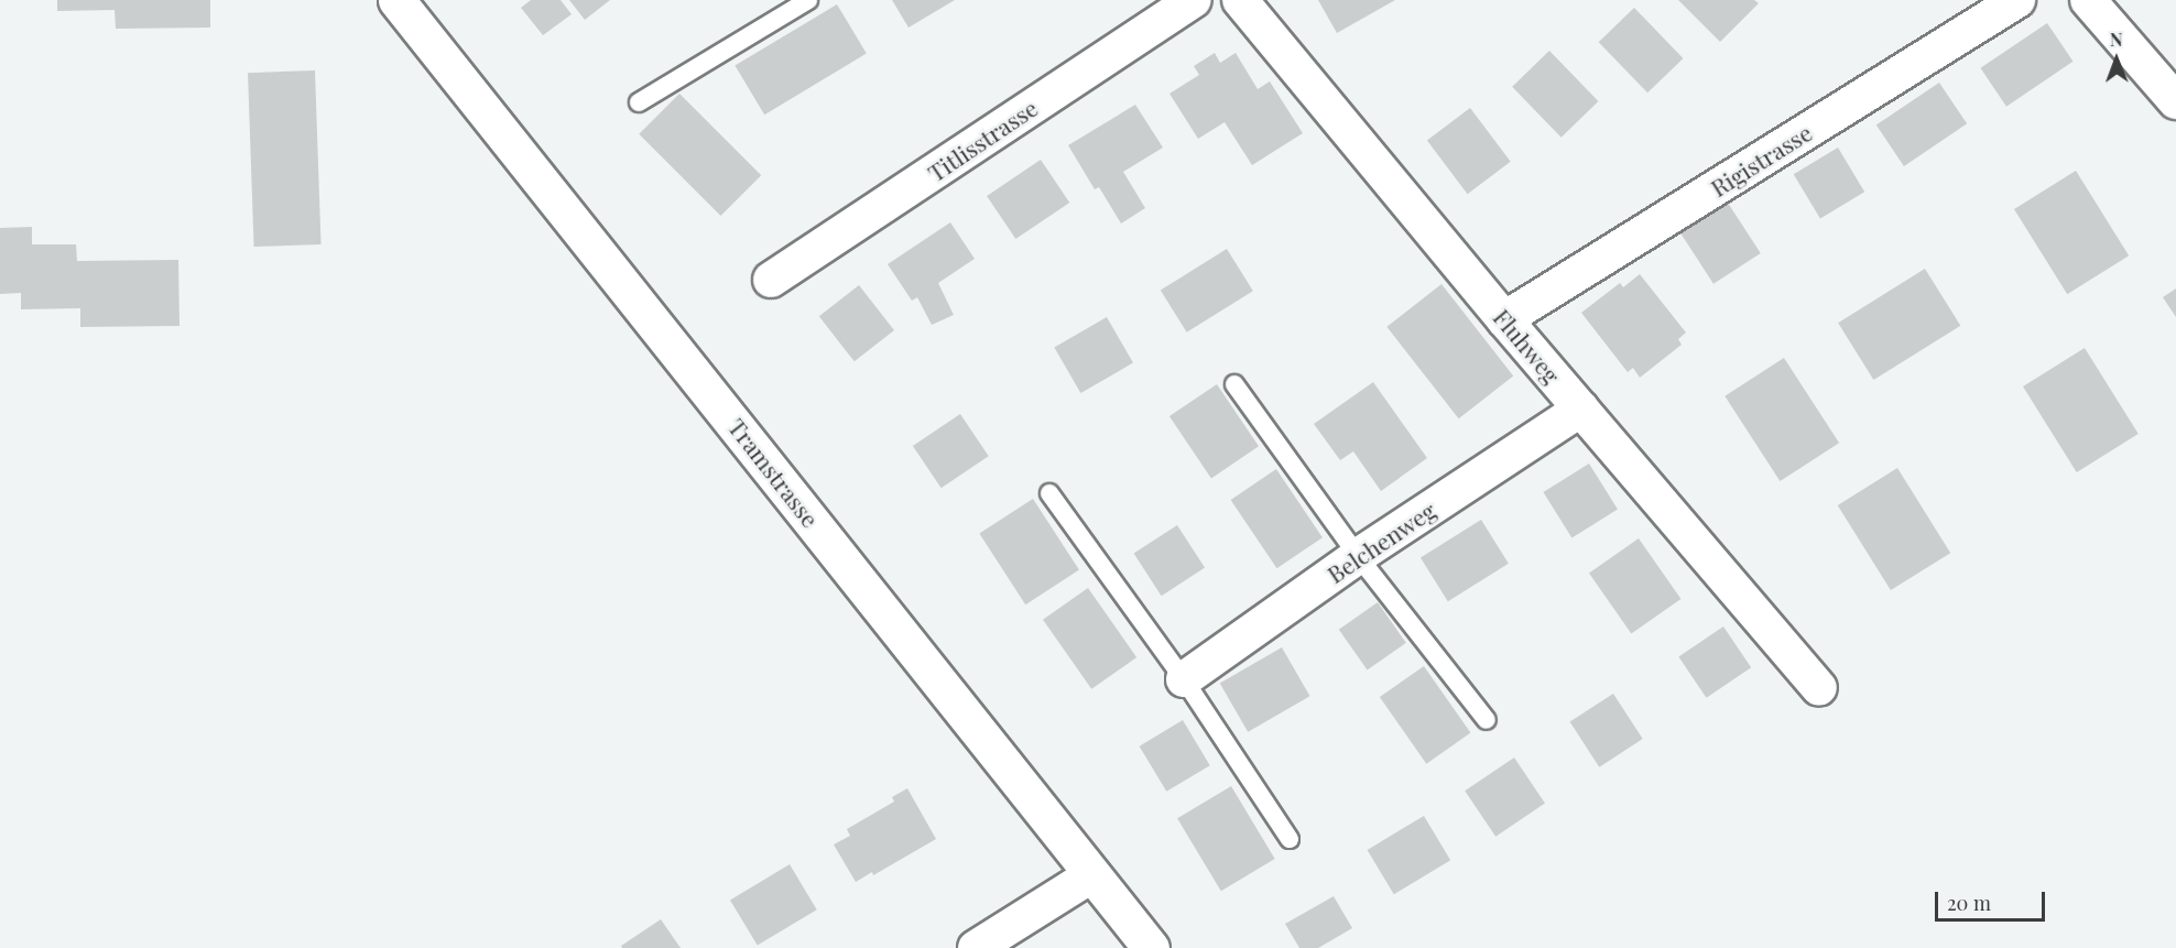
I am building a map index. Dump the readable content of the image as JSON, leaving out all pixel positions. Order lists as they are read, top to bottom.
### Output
{
  "streets": {
    "main road": ["Tramstrasse"],
    "street": [
      "Titlisstrasse",
      "Rigistrasse",
      "Fluhweg",
      "Belchenweg"
    ]
  },
  "crossings": [
    ["Rigistrasse", "Fluhweg"],
    ["Fluhweg", "Belchenweg"]
  ],
  "scale_bar": "20 m",
  "north": "top"
}
